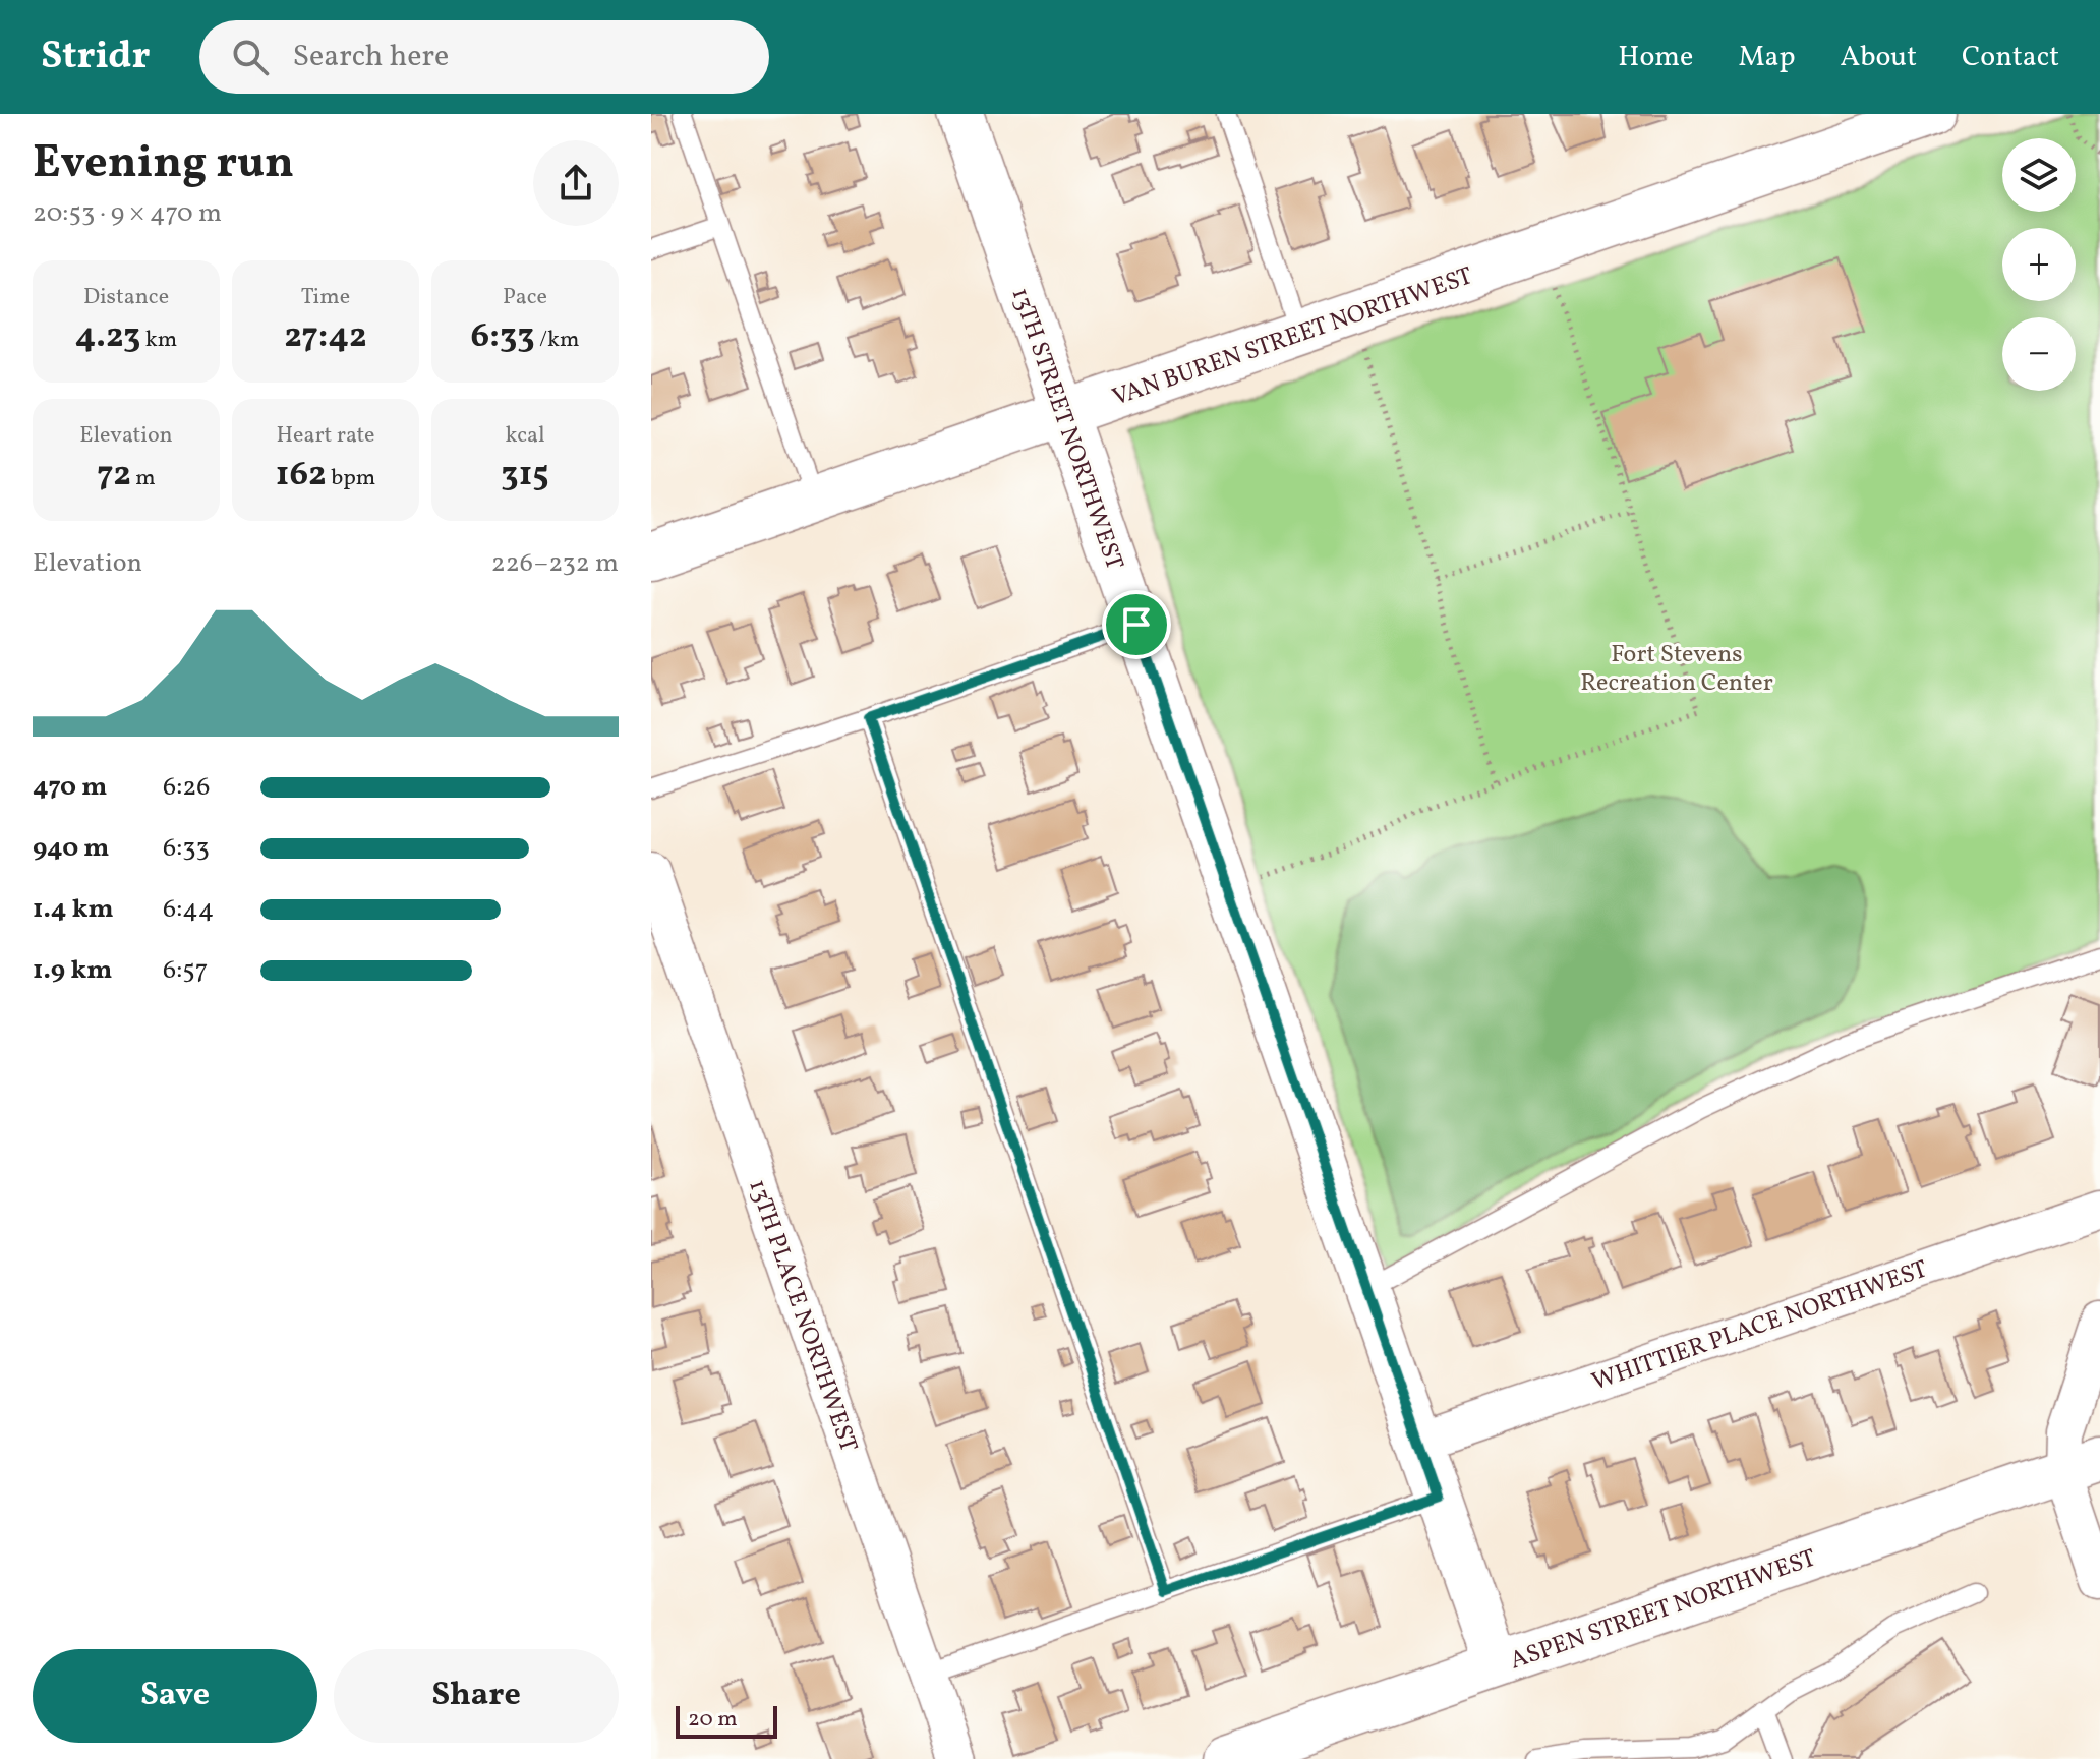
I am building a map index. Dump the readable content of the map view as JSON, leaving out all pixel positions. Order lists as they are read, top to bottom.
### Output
{
  "streets": {
    "street": [
      "VAN BUREN STREET NORTHWEST",
      "13TH STREET NORTHWEST",
      "13TH PLACE NORTHWEST",
      "WHITTIER PLACE NORTHWEST",
      "ASPEN STREET NORTHWEST"
    ]
  },
  "crossings": [
    ["VAN BUREN STREET NORTHWEST", "13TH STREET NORTHWEST"],
    ["13TH STREET NORTHWEST", "WHITTIER PLACE NORTHWEST"],
    ["13TH STREET NORTHWEST", "ASPEN STREET NORTHWEST"]
  ],
  "parks": ["Fort Stevens Recreation Center"],
  "scale_bar": "20 m",
  "page": {
    "header": "Stridr",
    "search": "Search here",
    "nav": [
      "Home",
      "Map",
      "About",
      "Contact"
    ],
    "heading": ["Evening run", "20:53 · 9 × 470 m"],
    "map_buttons": ["+", "−"],
    "stats": [
      ["Distance", "4.23 km"],
      ["Time", "27:42"],
      ["Pace", "6:33 /km"],
      ["Elevation", "72 m"],
      ["Heart rate", "162 bpm"],
      ["kcal", "315"]
    ],
    "chart": ["Elevation", "226–232 m"],
    "list": [
      {
        "name": "470 m",
        "note": "6:26"
      },
      {
        "name": "940 m",
        "note": "6:33"
      },
      {
        "name": "1.4 km",
        "note": "6:44"
      },
      {
        "name": "1.9 km",
        "note": "6:57"
      }
    ],
    "buttons": ["Save", "Share"],
    "scale": "20 m"
  }
}
